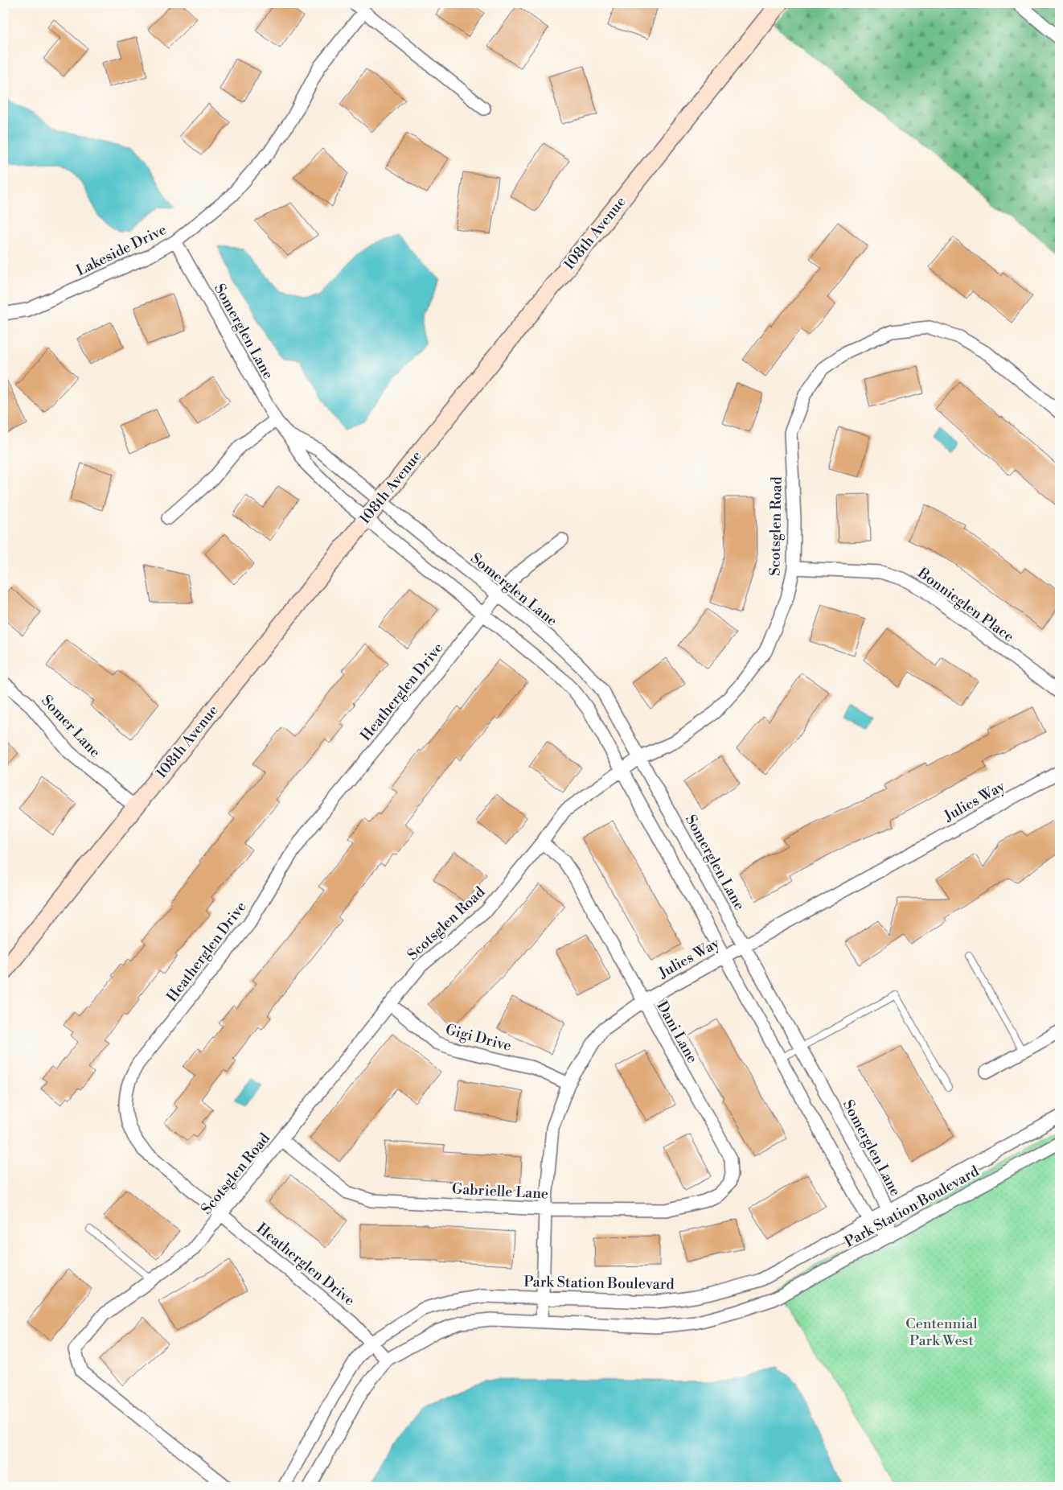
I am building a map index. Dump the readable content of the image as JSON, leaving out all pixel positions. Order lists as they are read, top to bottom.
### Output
{
  "streets": {
    "street": [
      "108th Avenue",
      "Lakeside Drive",
      "Somerglen Lane",
      "Scotsglen Road",
      "Bonnieglen Place",
      "Heatherglen Drive",
      "Somer Lane",
      "Julies Way",
      "Dani Lane",
      "Gigi Drive",
      "Gabrielle Lane",
      "Park Station Boulevard"
    ]
  },
  "crossings": [
    ["108th Avenue", "Somerglen Lane"],
    ["108th Avenue", "Somer Lane"],
    ["Lakeside Drive", "Somerglen Lane"],
    ["Somerglen Lane", "Scotsglen Road"],
    ["Somerglen Lane", "Heatherglen Drive"],
    ["Somerglen Lane", "Julies Way"],
    ["Somerglen Lane", "Park Station Boulevard"],
    ["Scotsglen Road", "Bonnieglen Place"],
    ["Scotsglen Road", "Heatherglen Drive"],
    ["Scotsglen Road", "Dani Lane"],
    ["Scotsglen Road", "Gigi Drive"],
    ["Scotsglen Road", "Gabrielle Lane"],
    ["Heatherglen Drive", "Park Station Boulevard"],
    ["Julies Way", "Dani Lane"],
    ["Julies Way", "Gigi Drive"],
    ["Julies Way", "Gabrielle Lane"],
    ["Julies Way", "Park Station Boulevard"],
    ["Dani Lane", "Gabrielle Lane"]
  ],
  "parks": ["Centennial Park West"]
}
